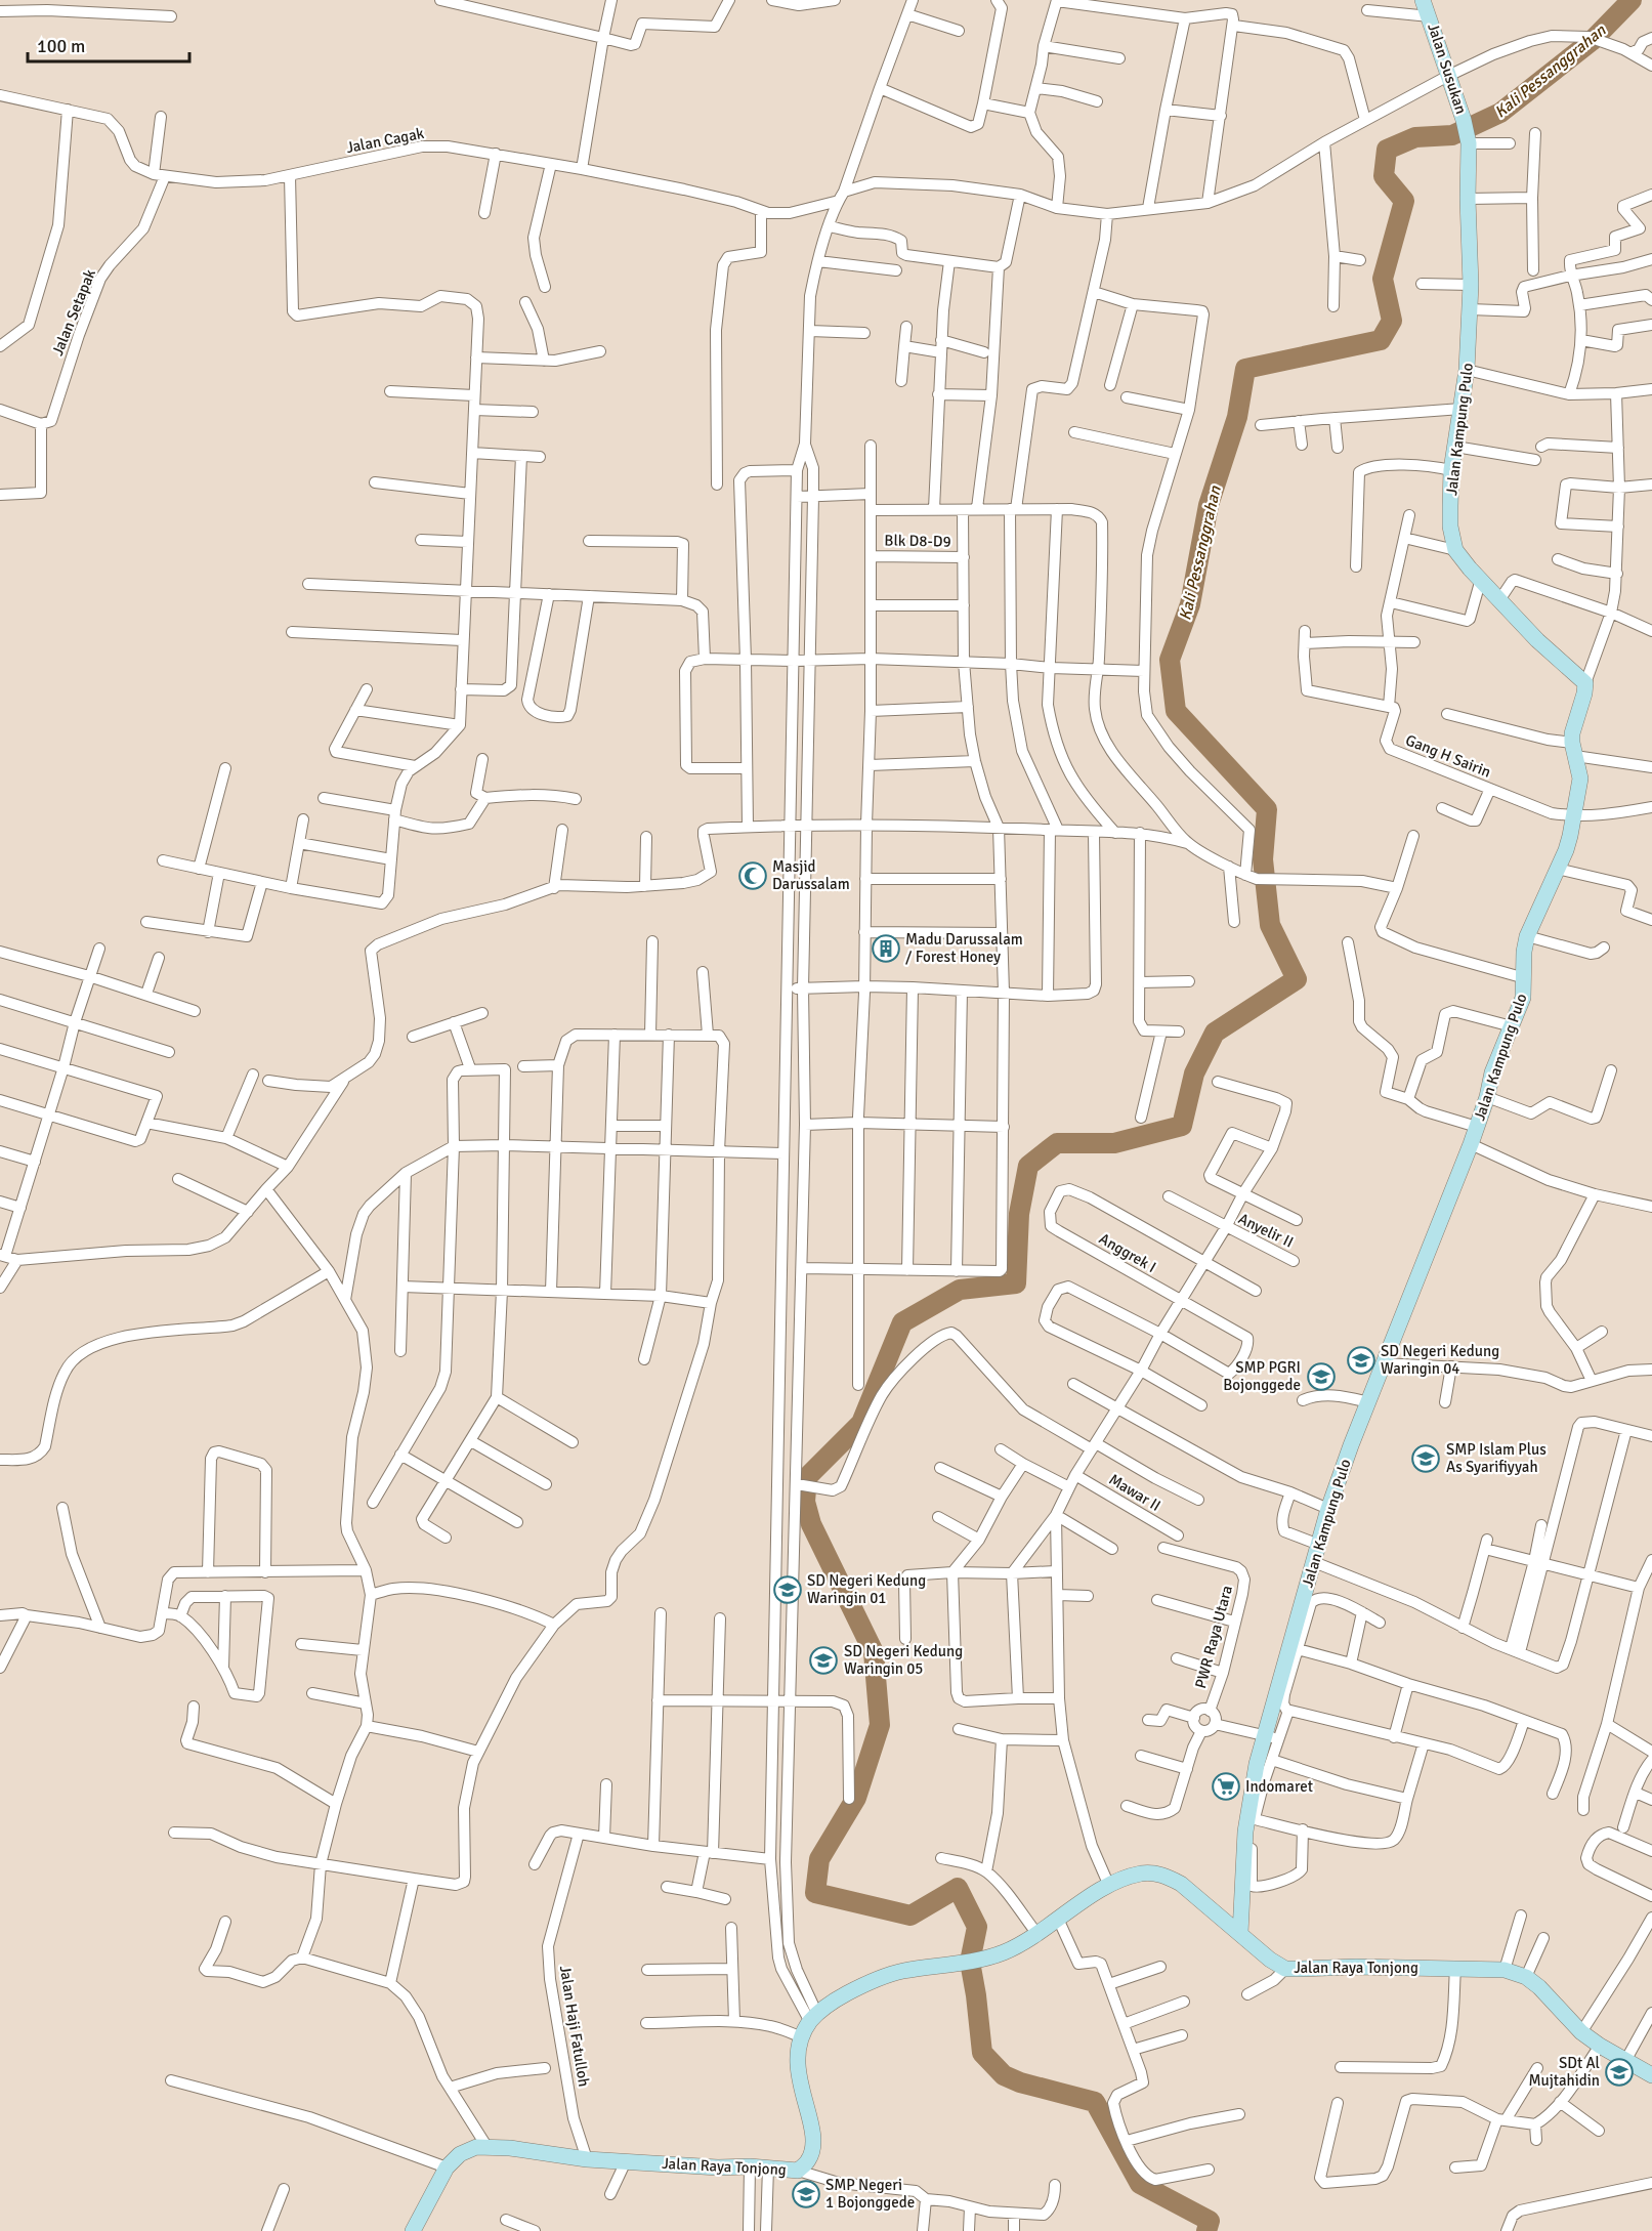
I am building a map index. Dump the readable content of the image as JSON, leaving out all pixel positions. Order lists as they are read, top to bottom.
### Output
{
  "streets": {
    "street": [
      "Jalan Susukan",
      "Jalan Cagak",
      "Jalan Setapak",
      "Jalan Kampung Pulo",
      "Blk D8-D9",
      "Gang H Sairin",
      "Anyelir II",
      "Anggrek I",
      "Mawar II",
      "PWR Raya Utara",
      "Jalan Raya Tonjong",
      "Jalan Haji Fatulloh"
    ]
  },
  "crossings": [
    ["Jalan Susukan", "Jalan Cagak"],
    ["Jalan Susukan", "Jalan Kampung Pulo"],
    ["Jalan Cagak", "Jalan Setapak"],
    ["Jalan Kampung Pulo", "Gang H Sairin"],
    ["Jalan Kampung Pulo", "Jalan Raya Tonjong"],
    ["Jalan Raya Tonjong", "Jalan Haji Fatulloh"]
  ],
  "water": ["Kali Pessanggrahan"],
  "places": {
    "mosque": ["Masjid Darussalam"],
    "building": ["Madu Darussalam / Forest Honey"],
    "school or university": [
      "SD Negeri Kedung Waringin 04",
      "SMP PGRI Bojonggede",
      "SMP Islam Plus As Syarifiyyah",
      "SD Negeri Kedung Waringin 01",
      "SD Negeri Kedung Waringin 05",
      "SDt Al Mujtahidin",
      "SMP Negeri 1 Bojonggede"
    ],
    "supermarket": ["Indomaret"]
  },
  "scale_bar": "100 m"
}
